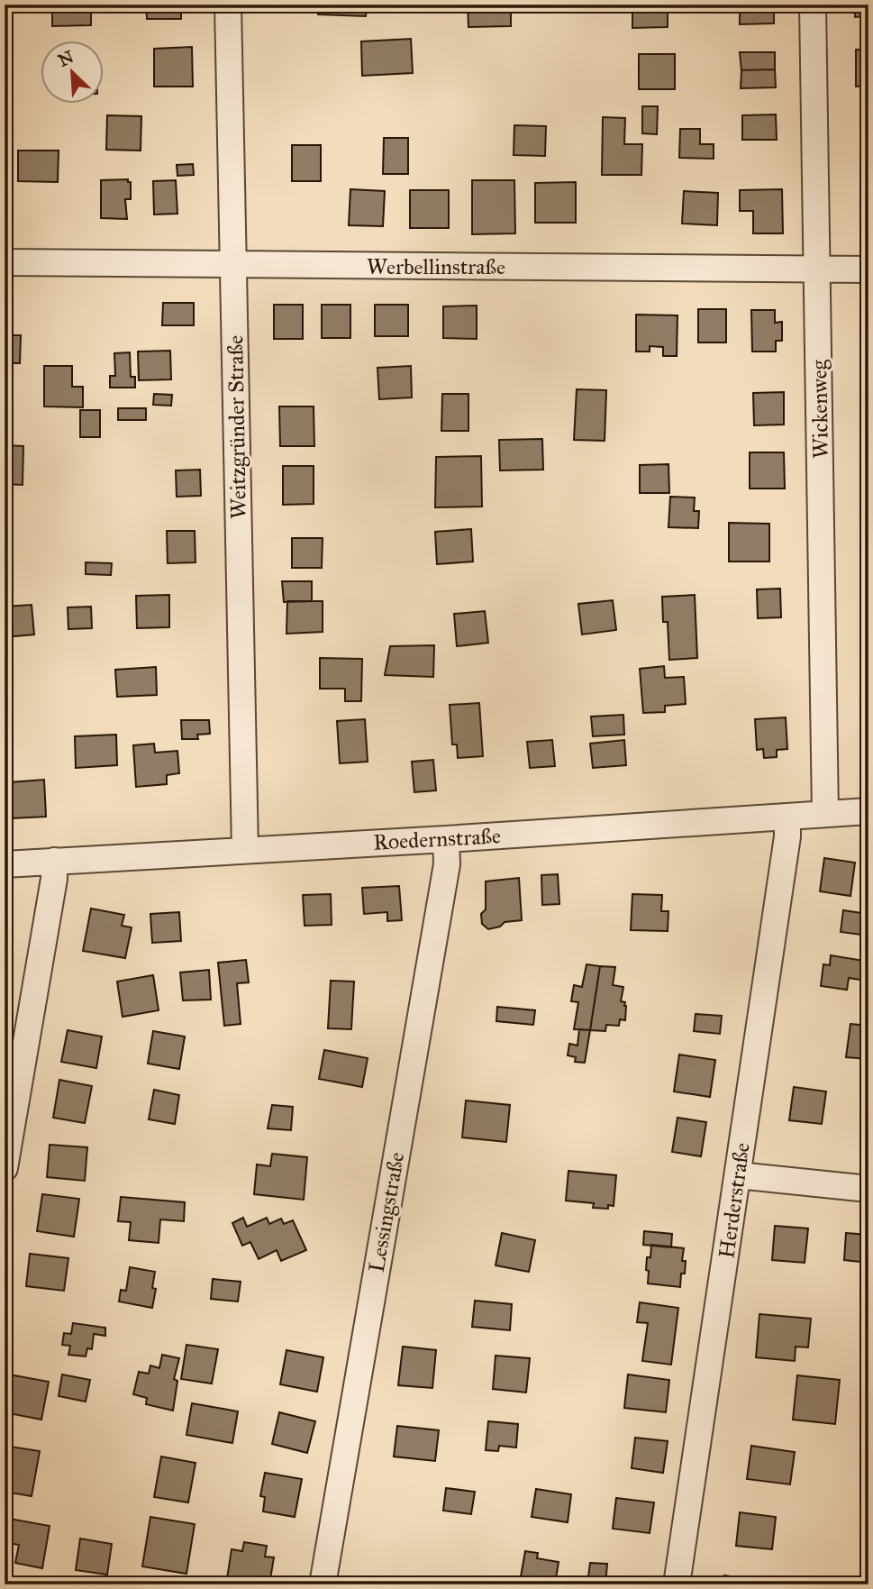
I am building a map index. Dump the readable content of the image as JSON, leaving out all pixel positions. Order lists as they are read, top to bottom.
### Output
{
  "streets": {
    "street": [
      "Werbellinstraße",
      "Wickenweg",
      "Weitzgründer Straße",
      "Roedernstraße",
      "Herderstraße",
      "Lessingstraße"
    ]
  },
  "crossings": [
    ["Werbellinstraße", "Wickenweg"],
    ["Werbellinstraße", "Weitzgründer Straße"],
    ["Wickenweg", "Roedernstraße"],
    ["Weitzgründer Straße", "Roedernstraße"],
    ["Roedernstraße", "Herderstraße"],
    ["Roedernstraße", "Lessingstraße"]
  ],
  "north": "top left"
}
